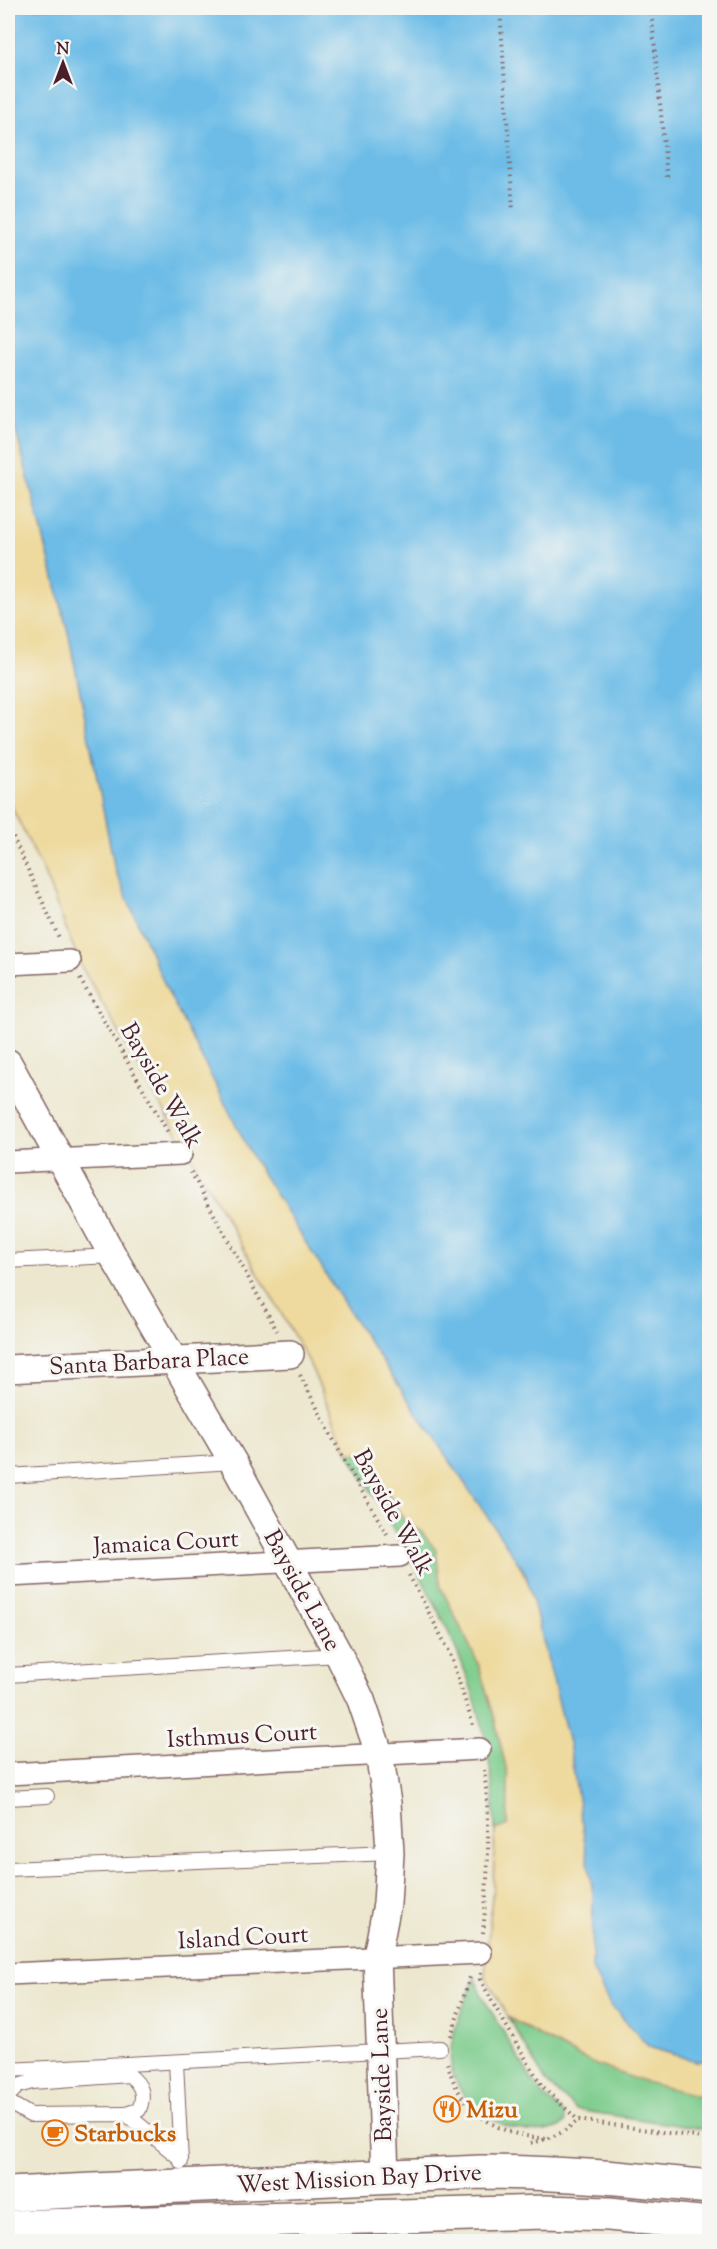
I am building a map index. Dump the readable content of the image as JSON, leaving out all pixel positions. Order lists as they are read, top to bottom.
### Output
{
  "streets": {
    "main road": ["West Mission Bay Drive"],
    "street": [
      "Santa Barbara Place",
      "Jamaica Court",
      "Bayside Lane",
      "Isthmus Court",
      "Island Court"
    ],
    "path": ["Bayside Walk"]
  },
  "crossings": [
    ["Bayside Walk", "Santa Barbara Place"],
    ["Bayside Walk", "Jamaica Court"],
    ["Bayside Walk", "Isthmus Court"],
    ["Bayside Walk", "Island Court"],
    ["Santa Barbara Place", "Bayside Lane"],
    ["Jamaica Court", "Bayside Lane"],
    ["Bayside Lane", "Isthmus Court"],
    ["Bayside Lane", "Island Court"],
    ["Bayside Lane", "West Mission Bay Drive"]
  ],
  "places": {
    "restaurant": ["Mizu"],
    "cafe": ["Starbucks"]
  },
  "north": "top"
}
